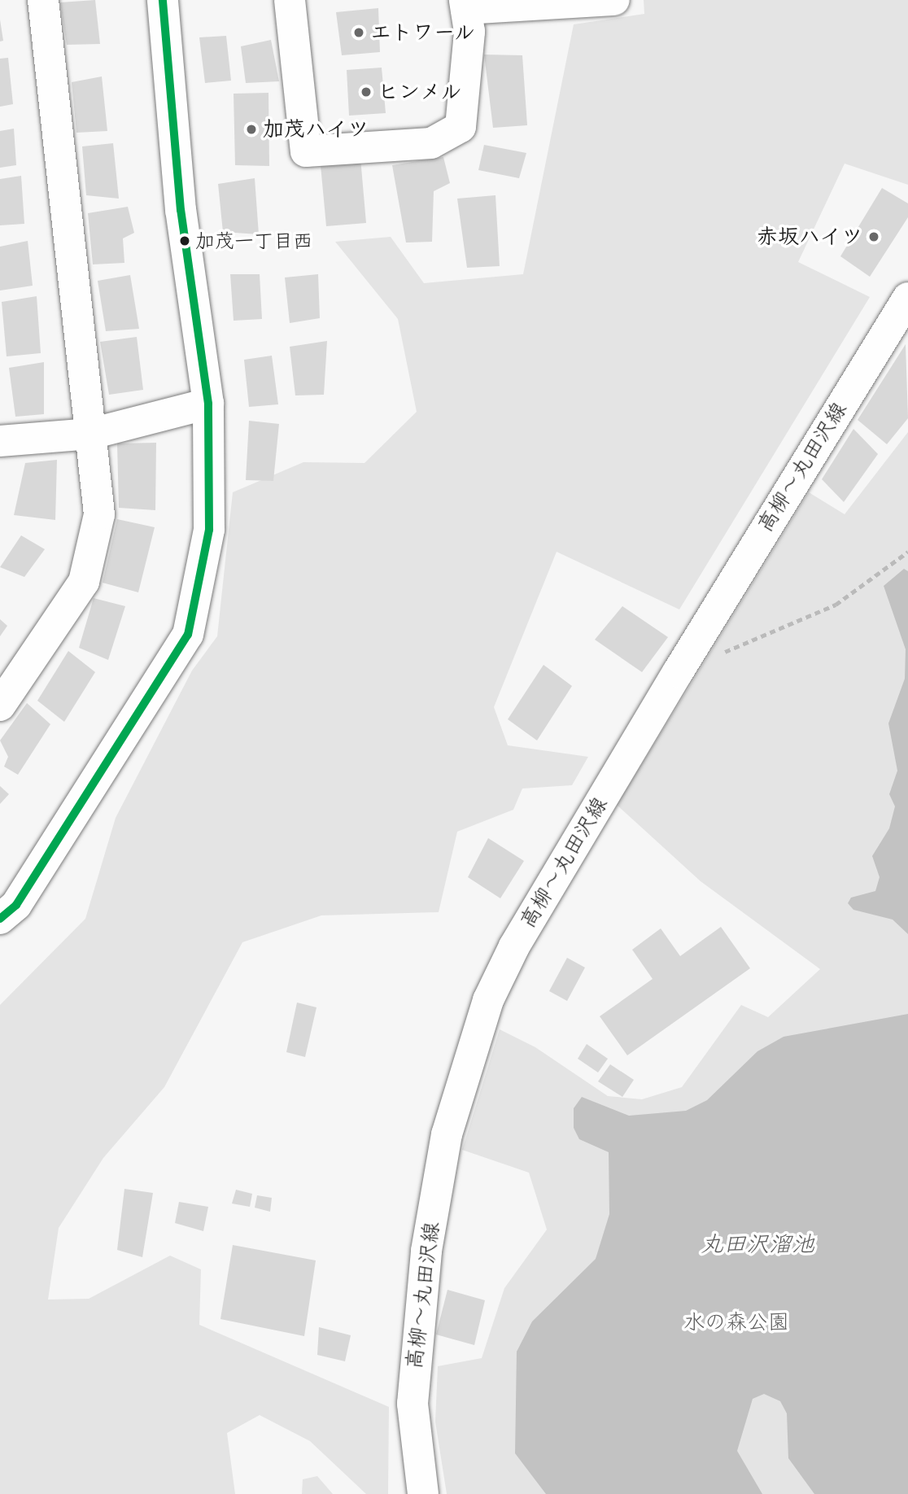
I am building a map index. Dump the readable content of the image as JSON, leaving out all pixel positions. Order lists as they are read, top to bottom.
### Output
{
  "streets": {
    "street": ["高柳～丸田沢線"]
  },
  "water": ["丸田沢溜池"],
  "parks": ["水の森公園"],
  "places": [
    "エトワール",
    "ヒンメル",
    "加茂ハイツ",
    "赤坂ハイツ",
    "加茂一丁目西"
  ]
}
